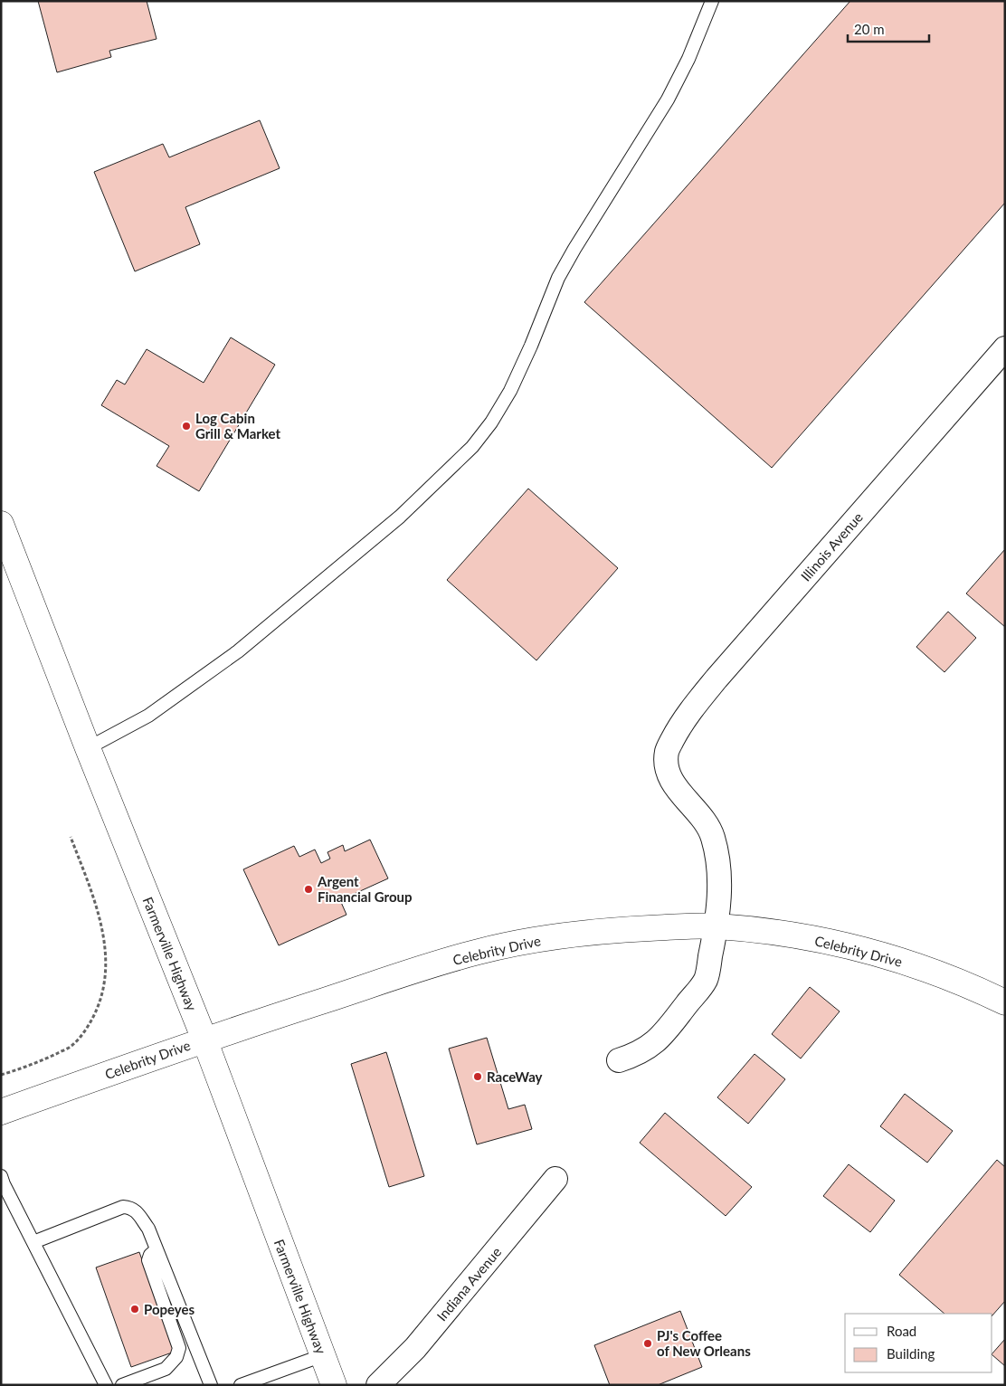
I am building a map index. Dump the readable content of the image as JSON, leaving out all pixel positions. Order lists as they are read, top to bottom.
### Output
{
  "streets": {
    "street": [
      "Illinois Avenue",
      "Celebrity Drive",
      "Farmerville Highway",
      "Indiana Avenue"
    ]
  },
  "crossings": [
    ["Illinois Avenue", "Celebrity Drive"],
    ["Celebrity Drive", "Farmerville Highway"]
  ],
  "places": [
    "Log Cabin Grill & Market",
    "Argent Financial Group",
    "RaceWay",
    "Popeyes",
    "PJ's Coffee of New Orleans"
  ],
  "legend": ["Road", "Building"],
  "scale_bar": "20 m"
}
